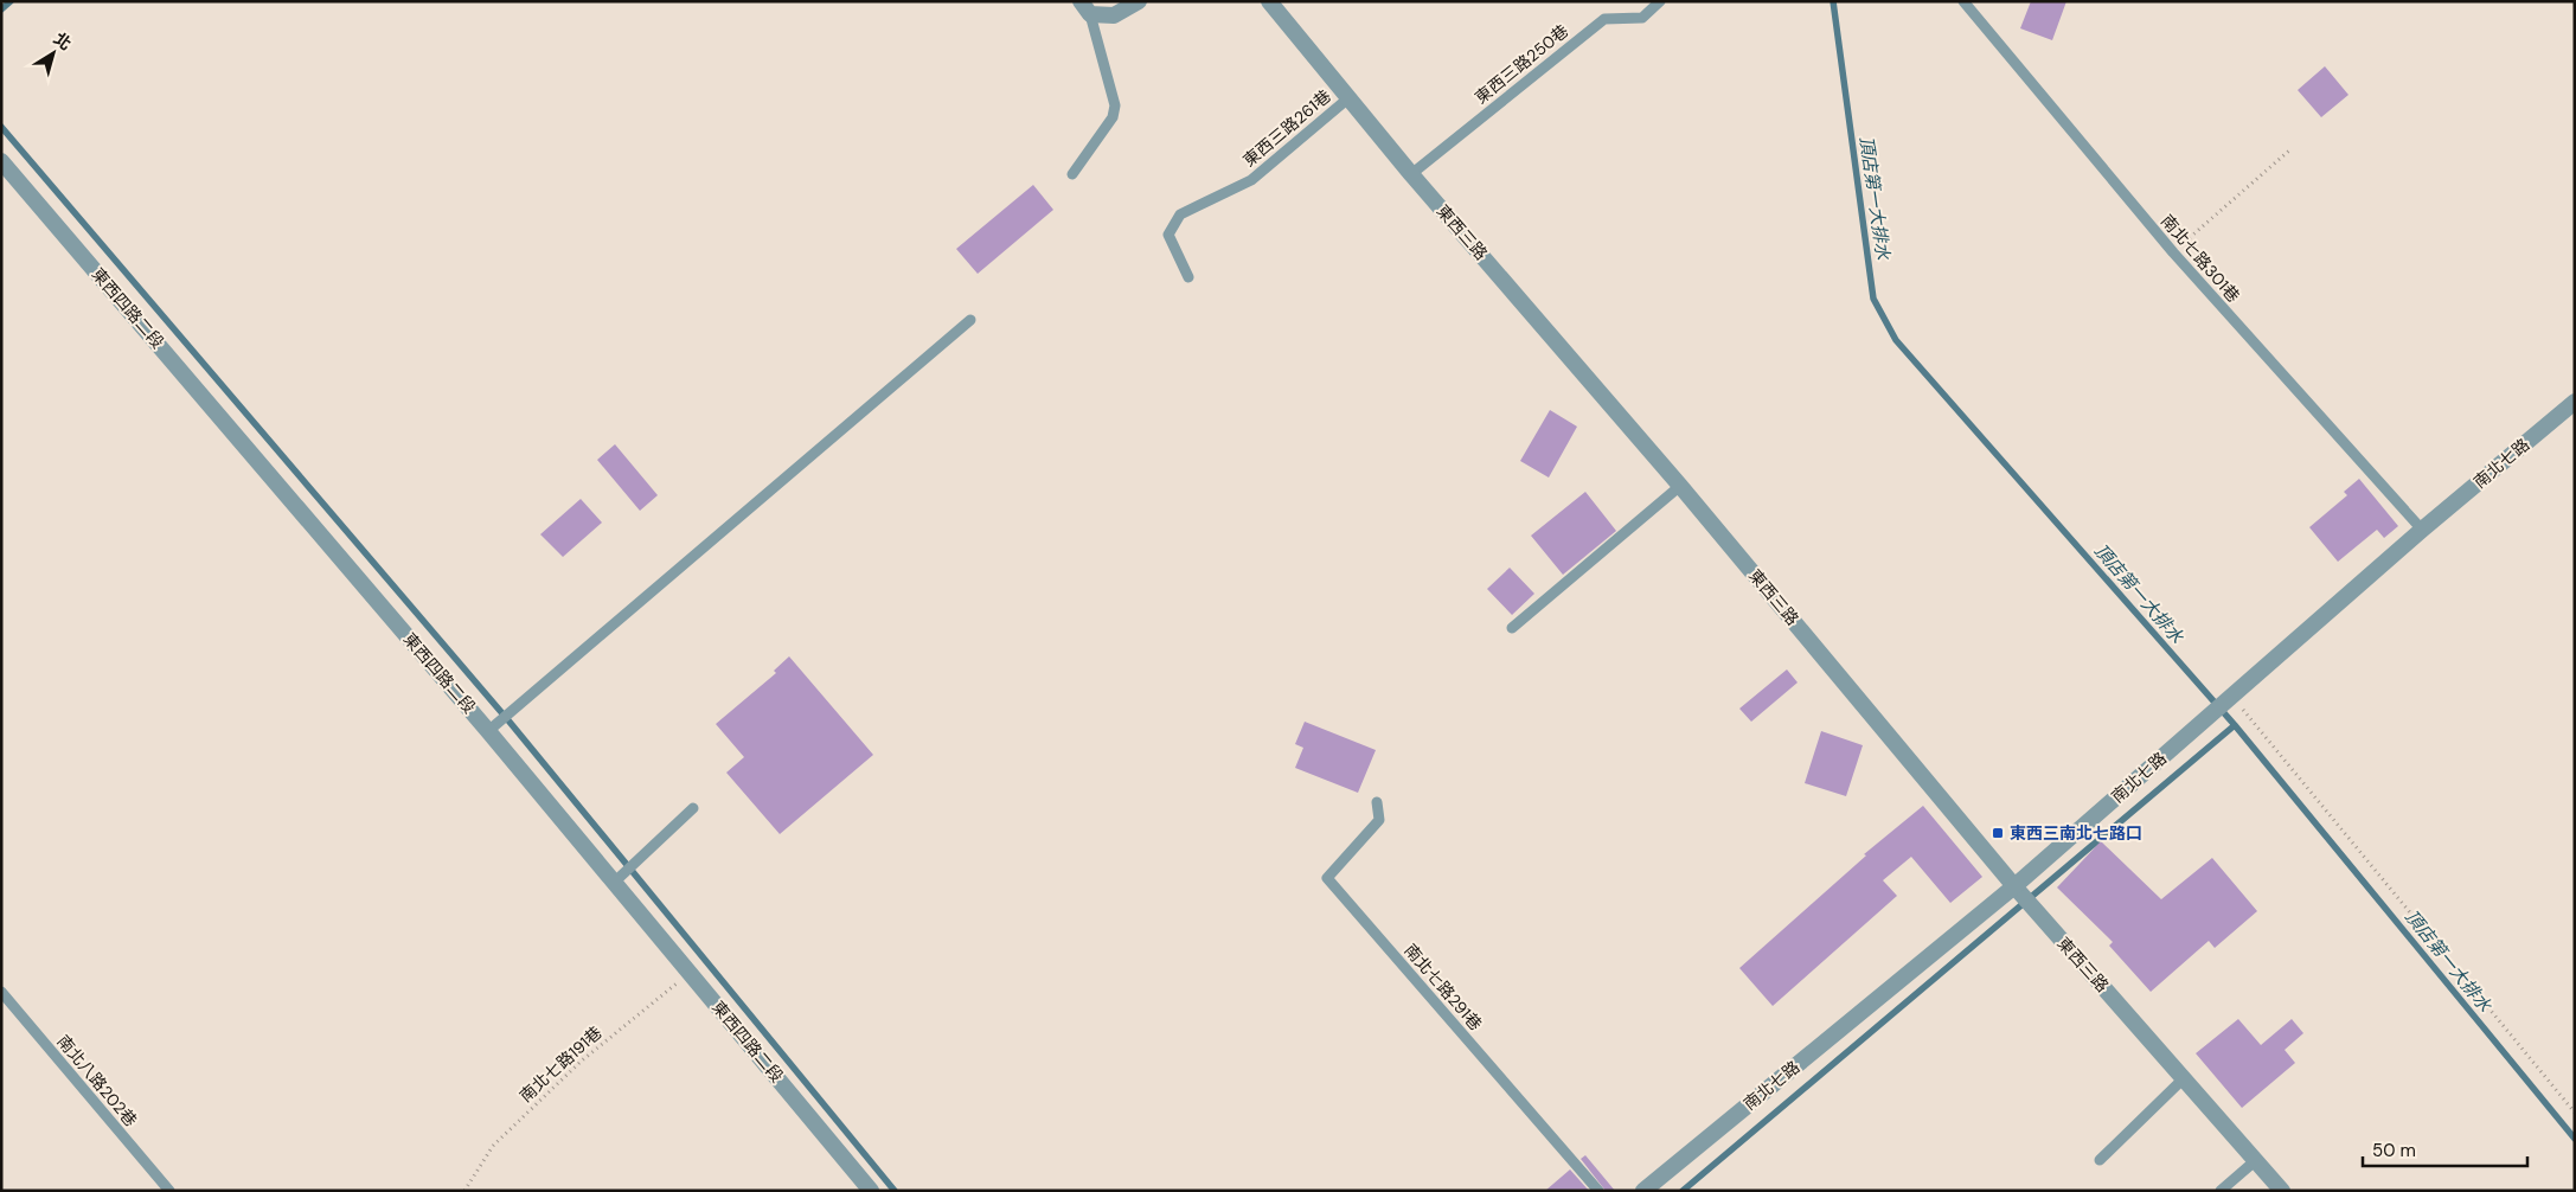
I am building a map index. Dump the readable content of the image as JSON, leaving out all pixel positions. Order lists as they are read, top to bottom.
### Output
{
  "streets": {
    "street": ["東西三路", "東西四路二段", "南北七路"],
    "lane": [
      "東西三路250巷",
      "東西三路261巷",
      "南北七路301巷",
      "南北七路291巷",
      "南北八路202巷"
    ],
    "path": ["南北七路191巷"]
  },
  "crossings": [
    ["東西三路250巷", "東西三路"],
    ["東西三路261巷", "東西三路"],
    ["東西三路", "南北七路"],
    ["南北七路301巷", "南北七路"],
    ["東西四路二段", "南北七路191巷"]
  ],
  "water": ["頂店第一大排水"],
  "places": {
    "transit": ["東西三南北七路口"]
  },
  "scale_bar": "50 m",
  "north": "top right"
}
